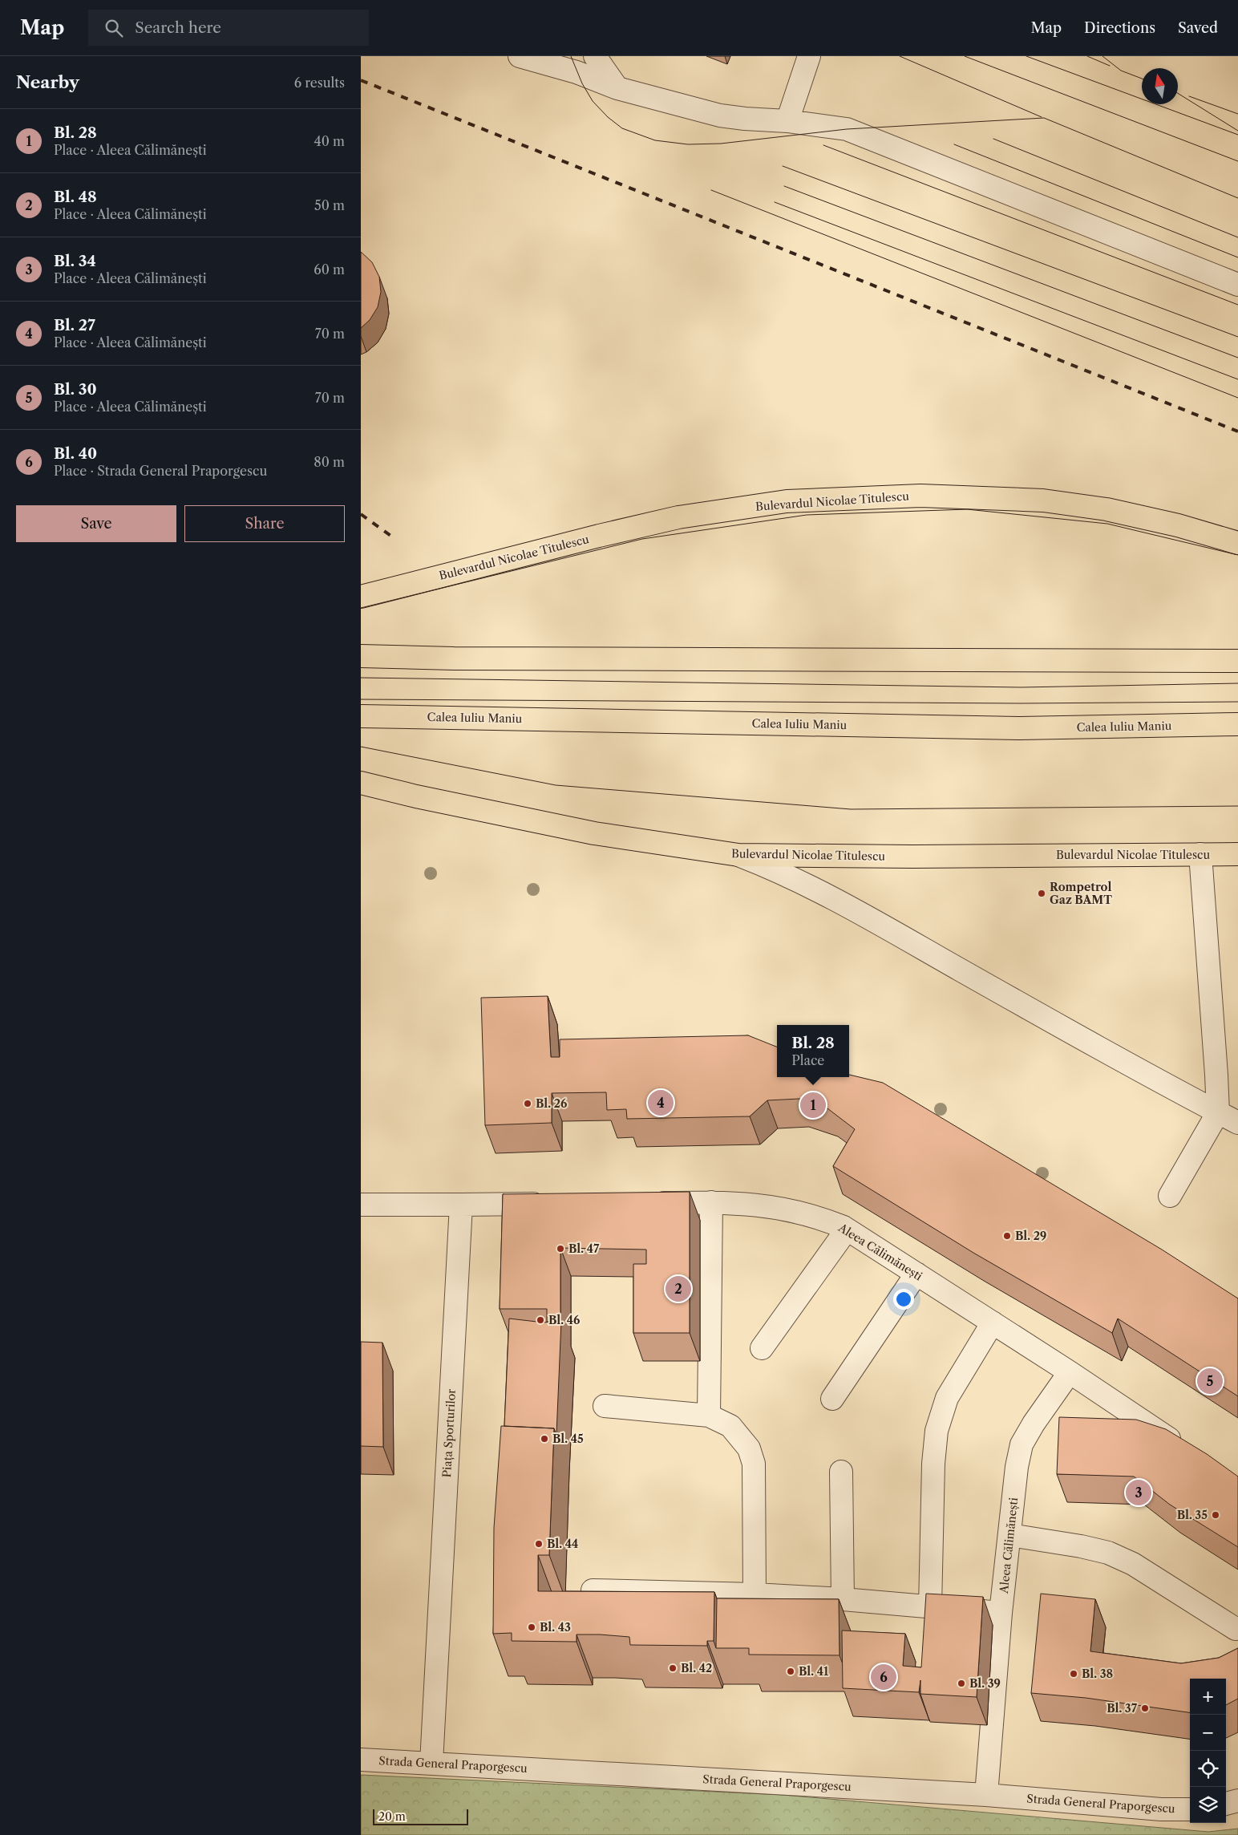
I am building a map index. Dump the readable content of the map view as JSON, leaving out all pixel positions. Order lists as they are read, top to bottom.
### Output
{
  "streets": {
    "main road": ["Bulevardul Nicolae Titulescu", "Calea Iuliu Maniu"],
    "street": ["Aleea Călimănești", "Piața Sporturilor", "Strada General Praporgescu"]
  },
  "crossings": [
    ["Aleea Călimănești", "Strada General Praporgescu"],
    ["Piața Sporturilor", "Strada General Praporgescu"]
  ],
  "places": [
    "Rompetrol Gaz BAMT",
    "Bl. 26",
    "Bl. 29",
    "Bl. 47",
    "Bl. 46",
    "Bl. 45",
    "Bl. 35",
    "Bl. 44",
    "Bl. 43",
    "Bl. 42",
    "Bl. 41",
    "Bl. 38",
    "Bl. 39",
    "Bl. 37"
  ],
  "scale_bar": "20 m",
  "north": "top",
  "page": {
    "header": "Map",
    "search": "Search here",
    "nav": ["Map", "Directions", "Saved"],
    "heading": ["Nearby", "6 results"],
    "list": [
      {
        "mark": "1",
        "name": "Bl. 28",
        "note": "Place · Aleea Călimănești",
        "value": "40 m"
      },
      {
        "mark": "2",
        "name": "Bl. 48",
        "note": "Place · Aleea Călimănești",
        "value": "50 m"
      },
      {
        "mark": "3",
        "name": "Bl. 34",
        "note": "Place · Aleea Călimănești",
        "value": "60 m"
      },
      {
        "mark": "4",
        "name": "Bl. 27",
        "note": "Place · Aleea Călimănești",
        "value": "70 m"
      },
      {
        "mark": "5",
        "name": "Bl. 30",
        "note": "Place · Aleea Călimănești",
        "value": "70 m"
      },
      {
        "mark": "6",
        "name": "Bl. 40",
        "note": "Place · Strada General Praporgescu",
        "value": "80 m"
      }
    ],
    "buttons": ["Save", "Share"],
    "popup": ["Bl. 28", "Place"],
    "pins": [
      "4",
      "1",
      "2",
      "5",
      "3",
      "6"
    ],
    "map_buttons": ["+", "−"],
    "scale": "20 m"
  }
}
